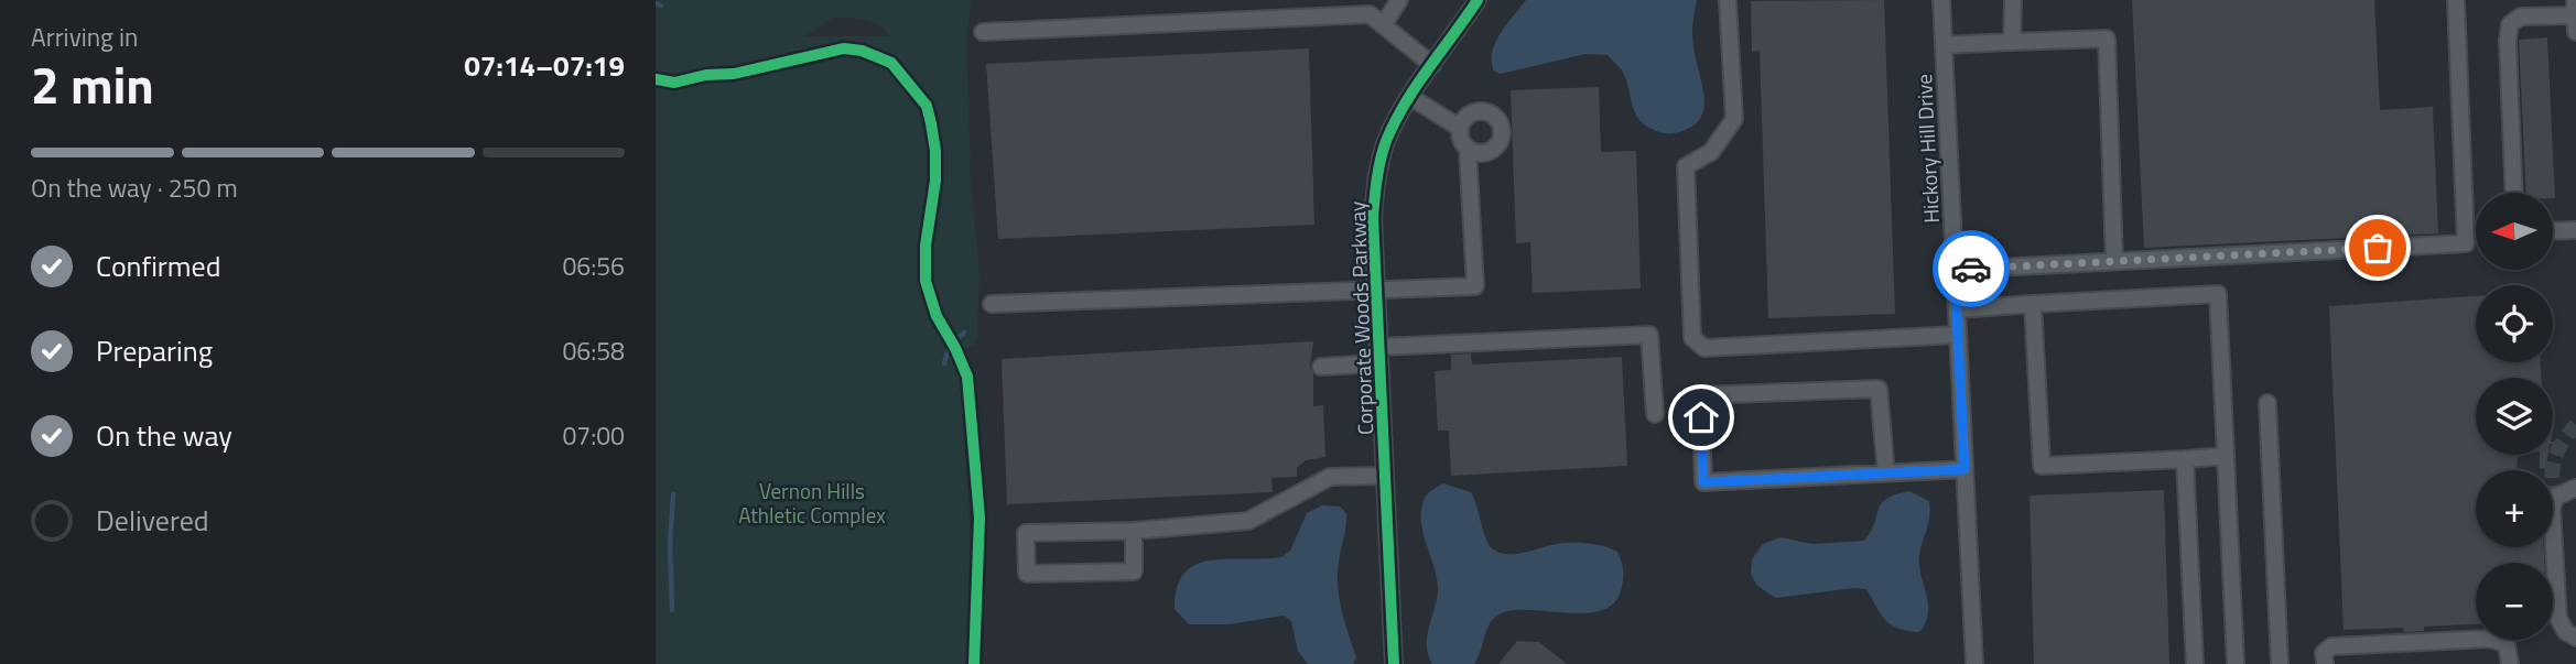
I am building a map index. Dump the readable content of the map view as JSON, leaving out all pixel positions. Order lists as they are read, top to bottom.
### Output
{
  "streets": {
    "street": ["Hickory Hill Drive", "Corporate Woods Parkway"]
  },
  "parks": ["Vernon Hills Athletic Complex"],
  "north": "left",
  "page": {
    "heading": ["2 min", "Arriving in", "07:14–07:19"],
    "bar": "On the way · 250 m",
    "map_buttons": ["+", "−"],
    "list": [
      ["Confirmed", "06:56"],
      ["Preparing", "06:58"],
      ["On the way", "07:00"],
      "Delivered"
    ]
  }
}
